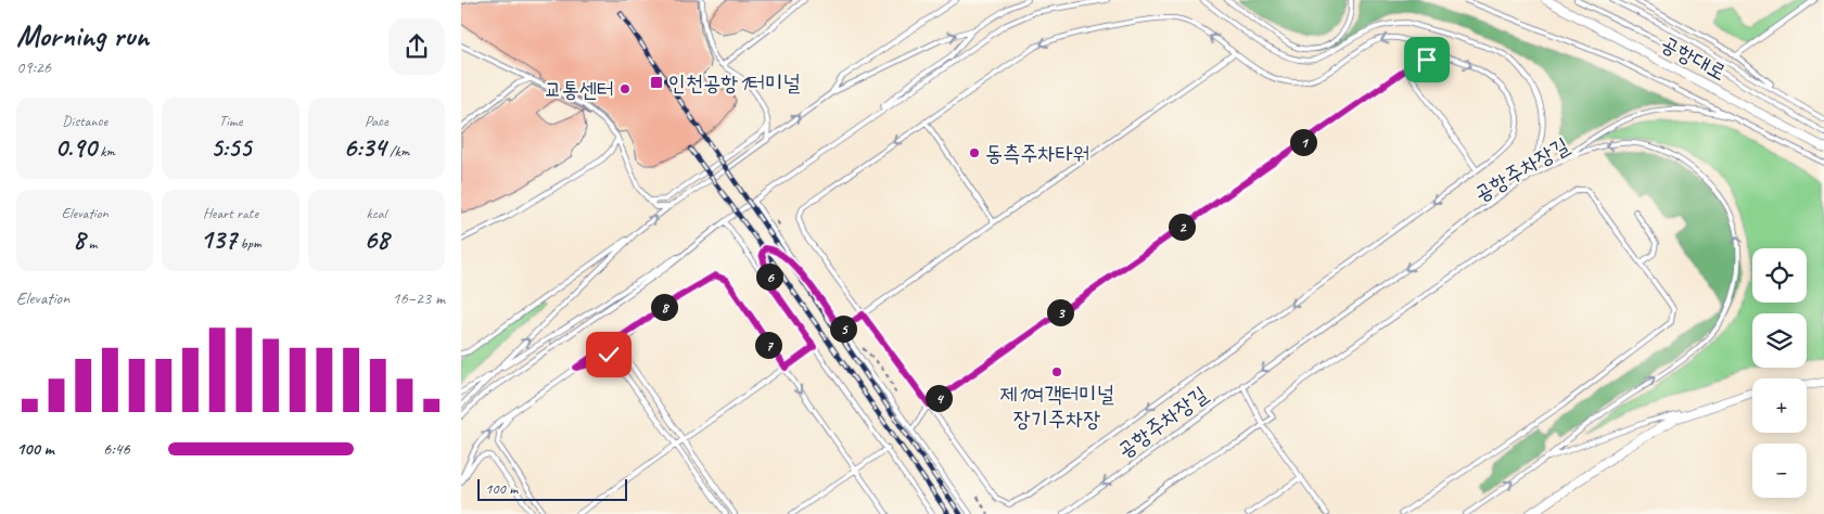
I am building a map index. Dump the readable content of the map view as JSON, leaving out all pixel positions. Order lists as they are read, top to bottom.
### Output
{
  "streets": {
    "street": ["공항대로"],
    "lane": ["공항주차장길"]
  },
  "places": {
    "transit": ["인천공항1터미널"],
    "other": ["교통센터", "동측주차타워", "제1여객터미널 장기주차장"]
  },
  "scale_bar": "100 m",
  "page": {
    "heading": ["Morning run", "09:26"],
    "stats": [
      ["Distance", "0.90 km"],
      ["Time", "5:55"],
      ["Pace", "6:34 /km"],
      ["Elevation", "8 m"],
      ["Heart rate", "137 bpm"],
      ["kcal", "68"]
    ],
    "pins": [
      "1",
      "2",
      "6",
      "8",
      "3",
      "5",
      "7",
      "4"
    ],
    "map_buttons": ["+", "−"],
    "chart": ["Elevation", "16–23 m"],
    "list": [
      {
        "name": "100 m",
        "note": "6:46"
      }
    ],
    "scale": "100 m"
  }
}
